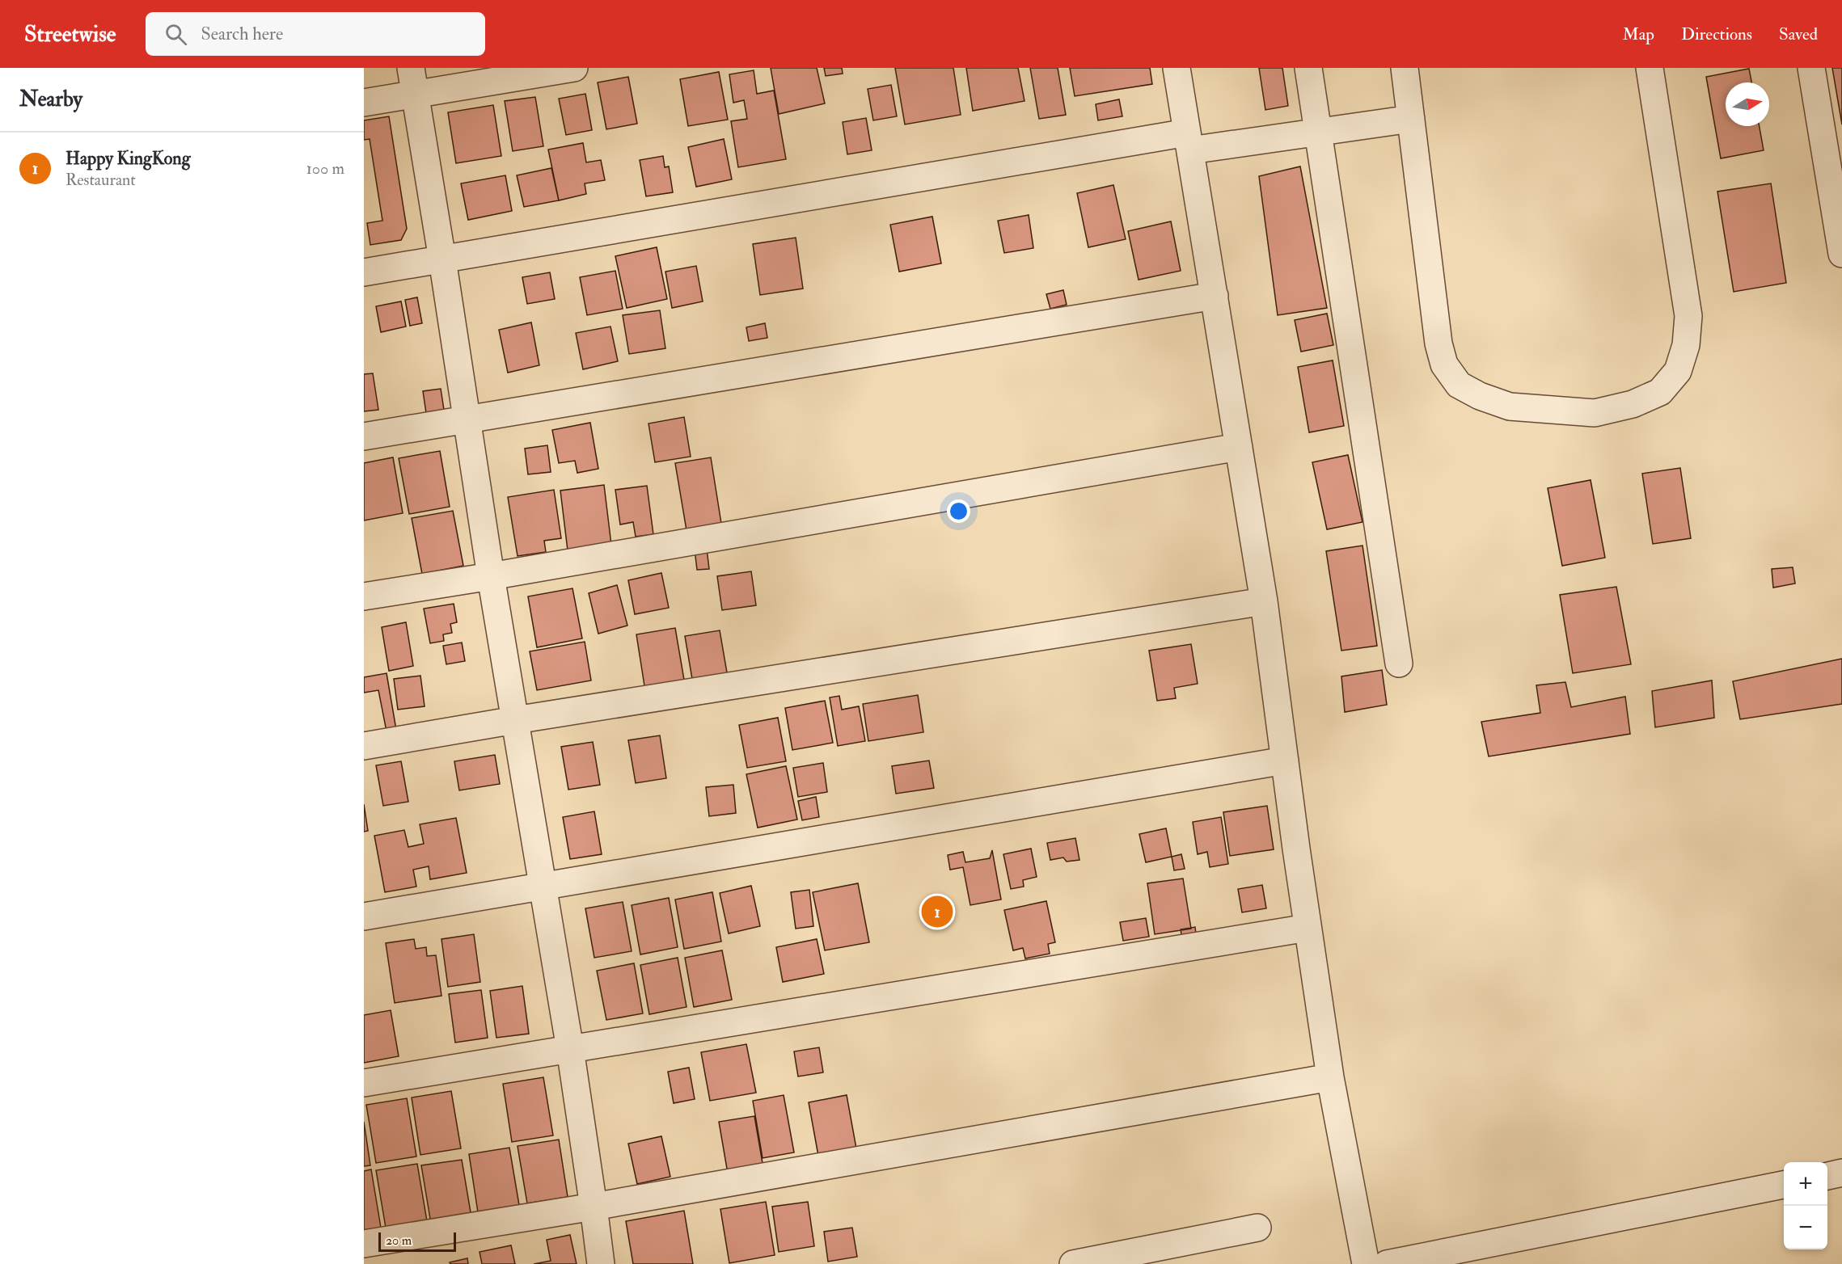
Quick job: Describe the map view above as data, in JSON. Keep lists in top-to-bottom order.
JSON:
{
  "scale_bar": "20 m",
  "north": "right",
  "page": {
    "header": "Streetwise",
    "search": "Search here",
    "nav": ["Map", "Directions", "Saved"],
    "heading": "Nearby",
    "list": [
      {
        "mark": "1",
        "name": "Happy KingKong",
        "note": "Restaurant",
        "value": "100 m"
      }
    ],
    "pins": "1",
    "map_buttons": ["+", "−"],
    "scale": "20 m"
  }
}
